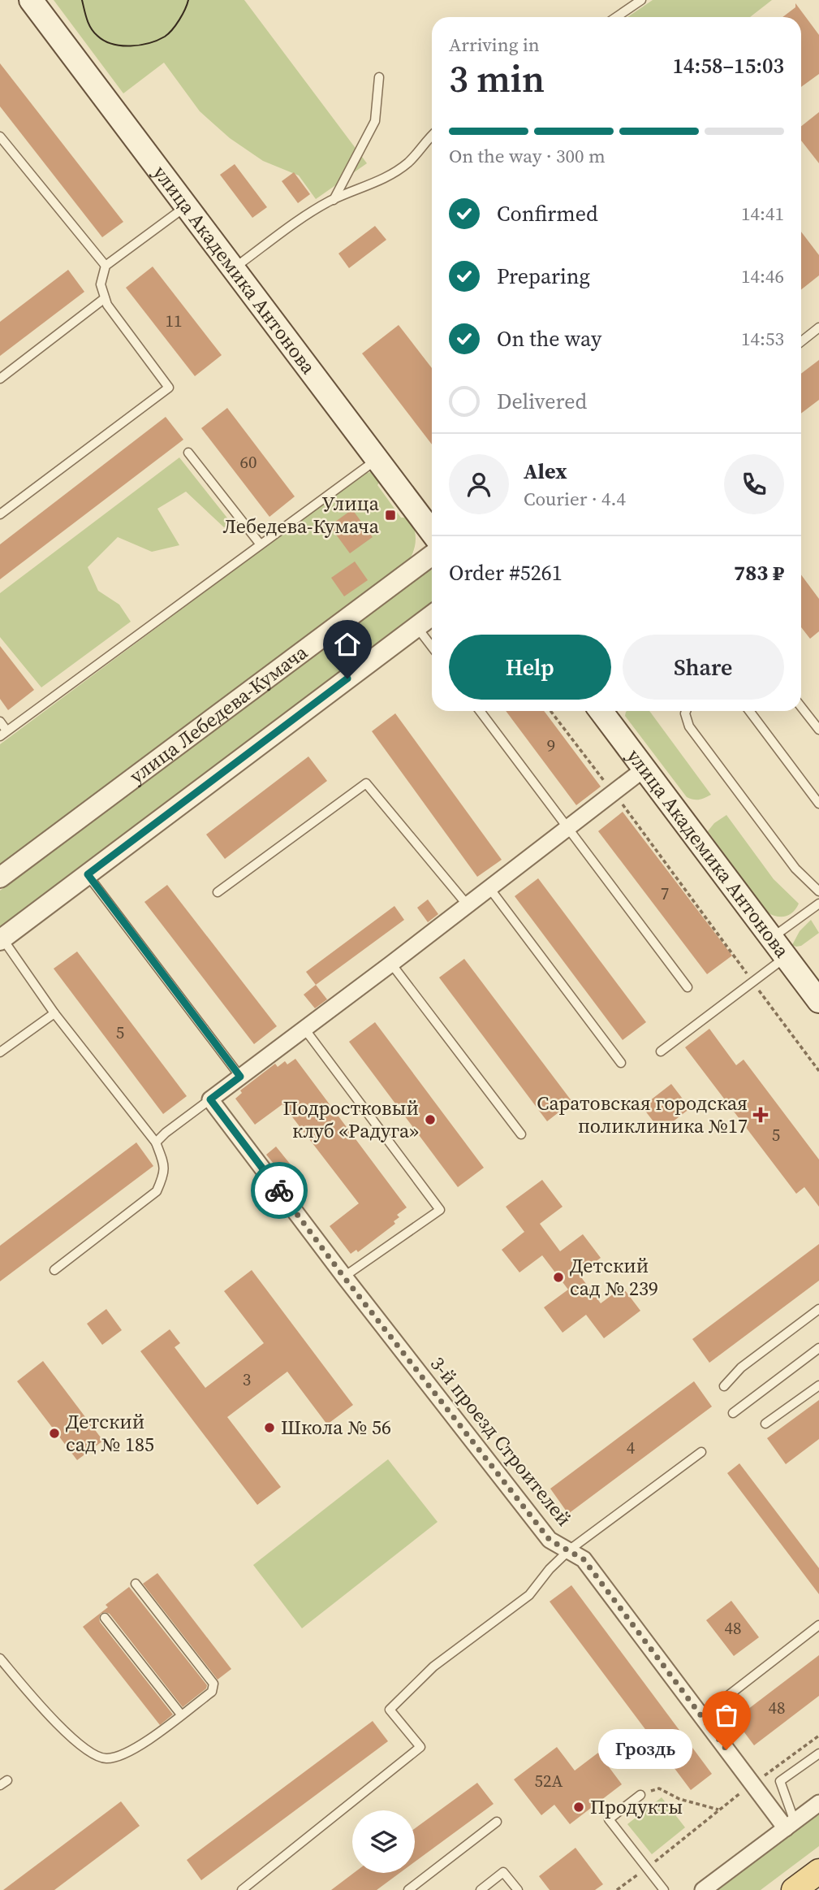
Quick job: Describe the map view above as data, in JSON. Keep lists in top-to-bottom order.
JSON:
{
  "streets": {
    "main road": ["улица Академика Антонова"],
    "street": ["улица Лебедева-Кумача", "3-й проезд Строителей"]
  },
  "places": {
    "transit": ["Улица Лебедева-Кумача"],
    "health": ["Саратовская городская поликлиника №17"],
    "other": [
      "Подростковый клуб «Радуга»",
      "Детский сад № 239",
      "Школа № 56",
      "Детский сад № 185",
      "Гроздь",
      "Продукты"
    ]
  },
  "house_numbers": [
    "11",
    "60",
    "9",
    "7",
    "5",
    "5",
    "3",
    "4",
    "48",
    "48",
    "52А"
  ],
  "page": {
    "heading": ["3 min", "Arriving in", "14:58–15:03"],
    "panel": [
      "Alex",
      "Courier · 4.4",
      "Order #5261",
      "783 ₽"
    ],
    "bar": "On the way · 300 m",
    "list": [
      ["Confirmed", "14:41"],
      ["Preparing", "14:46"],
      ["On the way", "14:53"],
      "Delivered"
    ],
    "buttons": ["Help", "Share"],
    "bubble": "Гроздь"
  }
}
